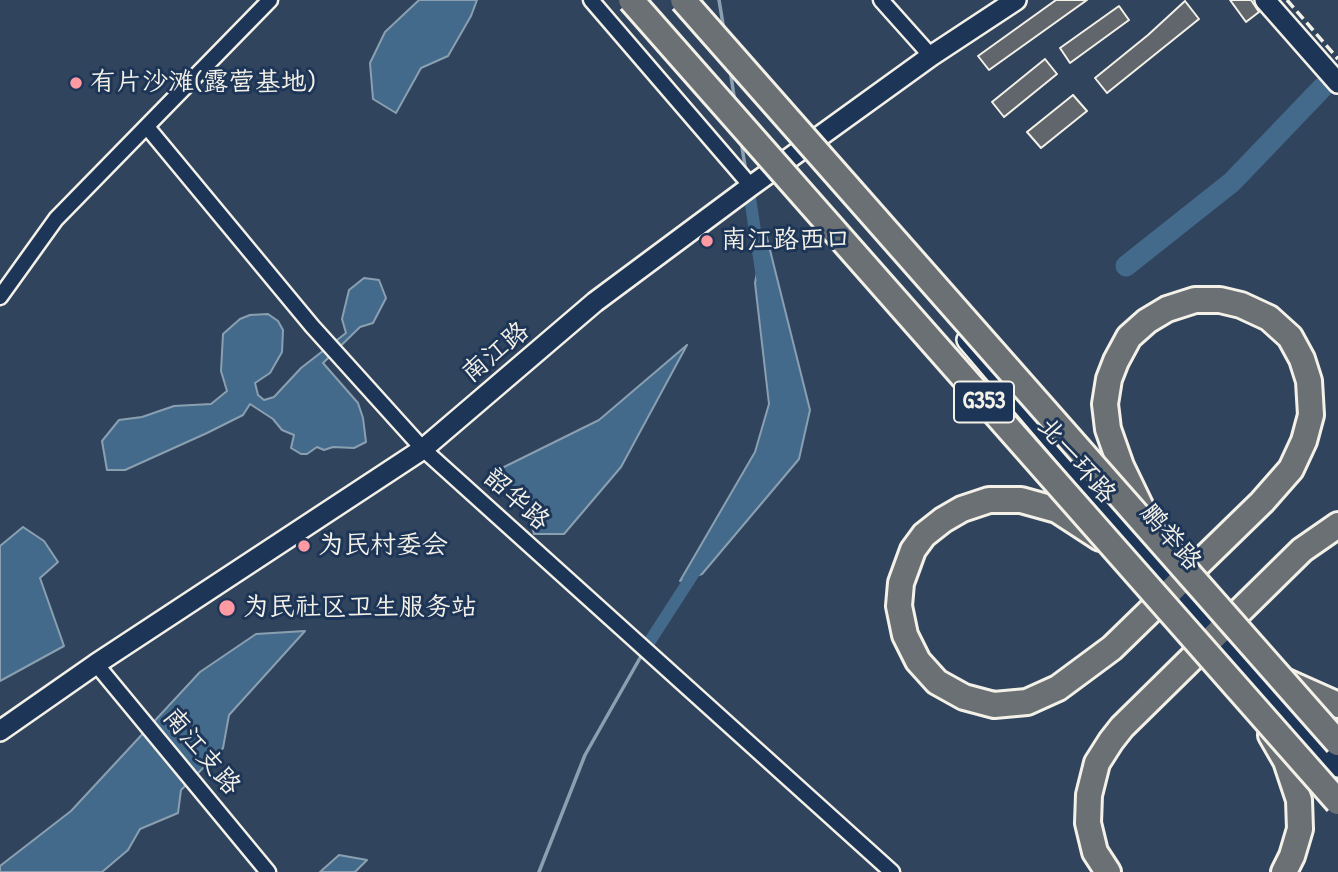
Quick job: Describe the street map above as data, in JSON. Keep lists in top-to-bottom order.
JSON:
{
  "streets": {
    "highway": ["G353", "北一环路"],
    "main road": ["南江路", "鹏举路"],
    "street": ["韶华路", "南江支路"]
  },
  "crossings": [
    ["南江路", "韶华路"],
    ["南江路", "鹏举路"],
    ["南江路", "南江支路"]
  ],
  "places": [
    "有片沙滩(露营基地)",
    "南江路西口",
    "为民村委会",
    "为民社区卫生服务站"
  ]
}
